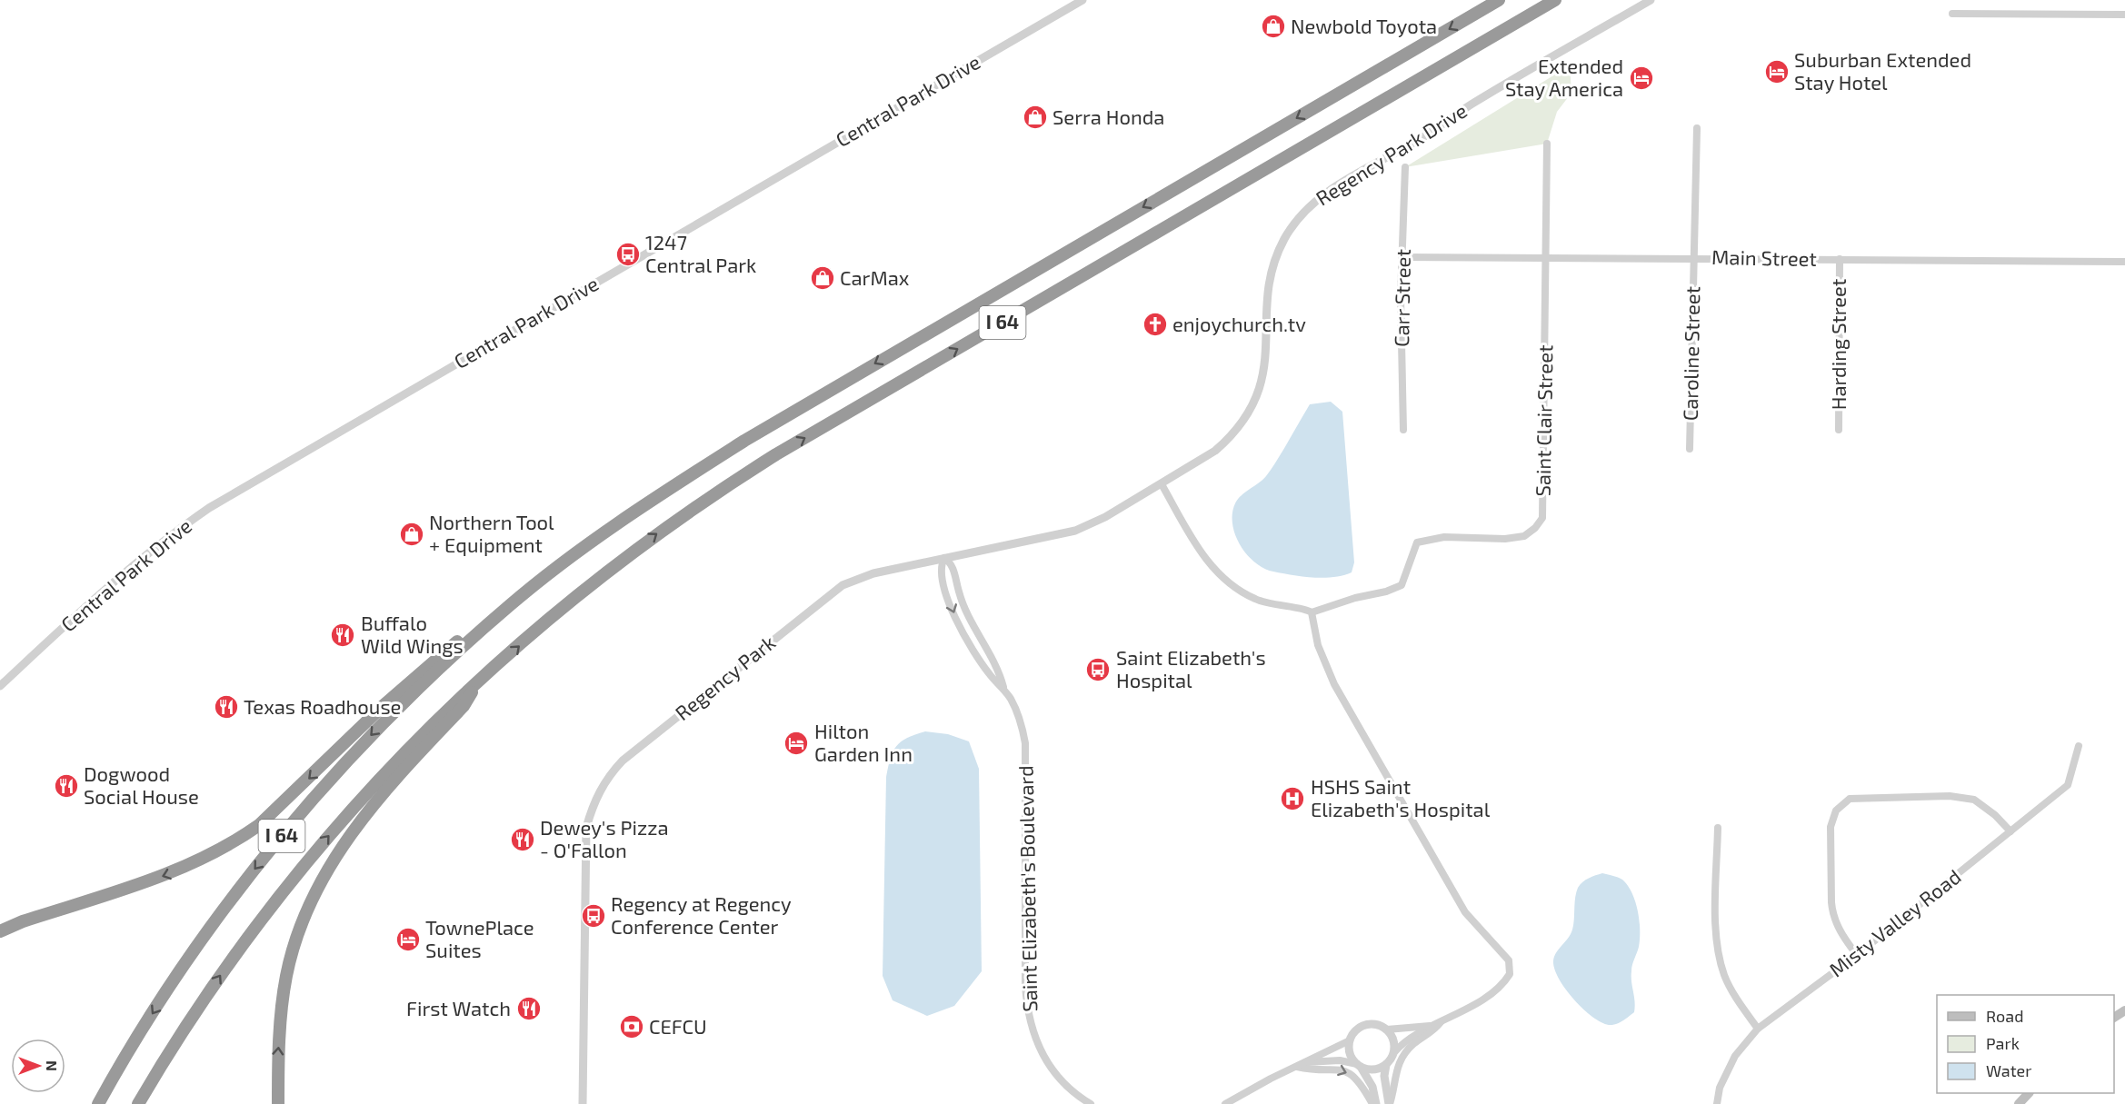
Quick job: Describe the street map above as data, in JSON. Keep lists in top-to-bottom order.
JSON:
{
  "streets": {
    "highway": ["I 64"],
    "street": [
      "Central Park Drive",
      "Regency Park Drive",
      "Main Street",
      "Carr Street",
      "Harding Street",
      "Caroline Street",
      "Saint Clair Street",
      "Regency Park",
      "Saint Elizabeth's Boulevard",
      "Misty Valley Road"
    ]
  },
  "crossings": [
    ["Regency Park Drive", "Regency Park"],
    ["Main Street", "Carr Street"],
    ["Main Street", "Harding Street"],
    ["Main Street", "Caroline Street"],
    ["Main Street", "Saint Clair Street"],
    ["Regency Park", "Saint Elizabeth's Boulevard"]
  ],
  "places": {
    "shop": [
      "Newbold Toyota",
      "Serra Honda",
      "CarMax",
      "Northern Tool + Equipment"
    ],
    "hotel": [
      "Suburban Extended Stay Hotel",
      "Extended Stay America",
      "Hilton Garden Inn",
      "TownePlace Suites"
    ],
    "bus stop": ["1247 Central Park", "Saint Elizabeth's Hospital", "Regency at Regency Conference Center"],
    "church": ["enjoychurch.tv"],
    "restaurant": [
      "Buffalo Wild Wings",
      "Texas Roadhouse",
      "Dogwood Social House",
      "Dewey's Pizza - O'Fallon",
      "First Watch"
    ],
    "hospital": ["HSHS Saint Elizabeth's Hospital"],
    "bank": ["CEFCU"]
  },
  "legend": ["Road", "Park", "Water"],
  "north": "right"
}
